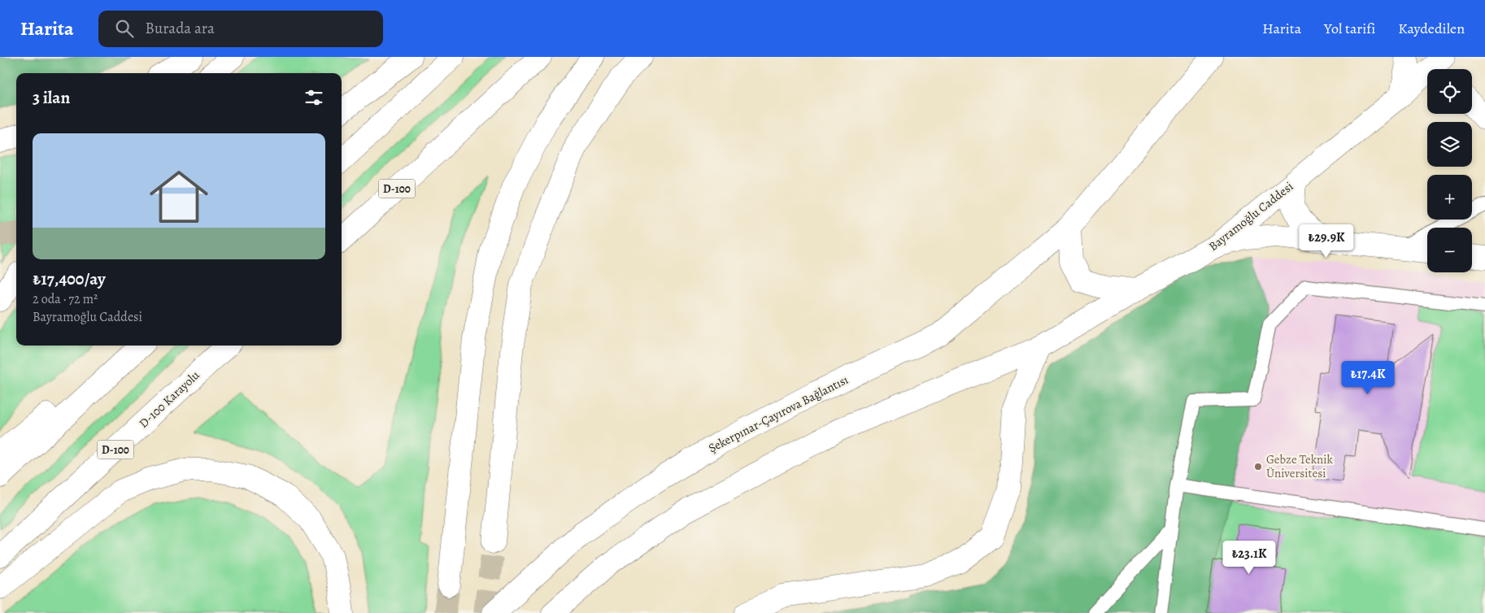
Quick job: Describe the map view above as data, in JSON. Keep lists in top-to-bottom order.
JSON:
{
  "streets": {
    "main road": [
      "D-100",
      "Bayramoğlu Caddesi",
      "D-100 Karayolu",
      "Şekerpınar-Çayırova Bağlantısı"
    ]
  },
  "places": ["Gebze Teknik Üniversitesi"],
  "page": {
    "header": "Harita",
    "search": "Burada ara",
    "nav": ["Harita", "Yol tarifi", "Kaydedilen"],
    "map_buttons": ["+", "−"],
    "heading": "3 ilan",
    "list": [
      {
        "name": "₺17,400/ay",
        "note": "2 oda · 72 m² · Bayramoğlu Caddesi"
      }
    ],
    "price": ["₺29.9K", "₺17.4K", "₺23.1K"]
  }
}
